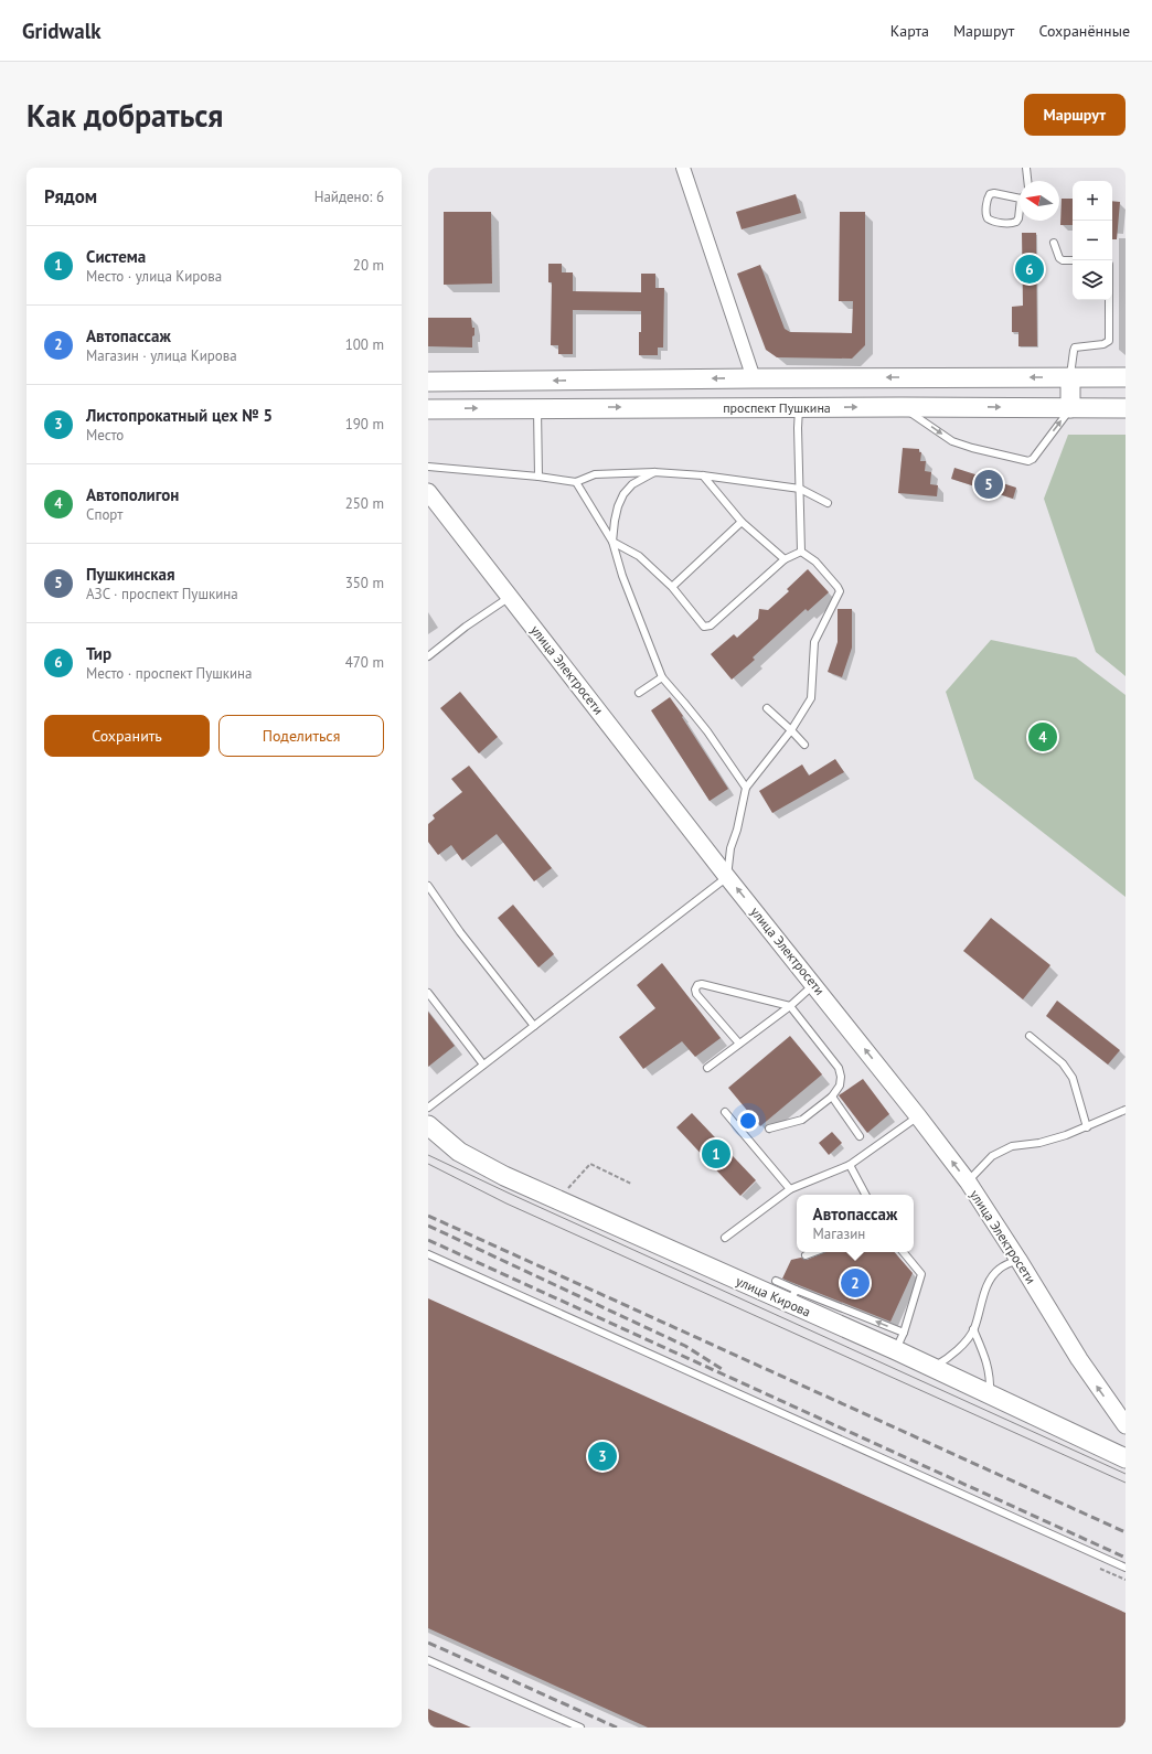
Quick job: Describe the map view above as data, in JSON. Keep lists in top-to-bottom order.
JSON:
{
  "streets": {
    "main road": ["проспект Пушкина", "улица Кирова"],
    "street": ["улица Электросети"]
  },
  "one_way": ["улица Электросети"],
  "north": "left",
  "page": {
    "header": "Gridwalk",
    "nav": ["Карта", "Маршрут", "Сохранённые"],
    "buttons": [
      "Маршрут",
      ["Сохранить", "Поделиться"]
    ],
    "title": "Как добраться",
    "heading": ["Рядом", "Найдено: 6"],
    "map_buttons": ["+", "−"],
    "list": [
      {
        "mark": "1",
        "name": "Система",
        "note": "Место · улица Кирова",
        "value": "20 m"
      },
      {
        "mark": "2",
        "name": "Автопассаж",
        "note": "Магазин · улица Кирова",
        "value": "100 m"
      },
      {
        "mark": "3",
        "name": "Листопрокатный цех № 5",
        "note": "Место",
        "value": "190 m"
      },
      {
        "mark": "4",
        "name": "Автополигон",
        "note": "Спорт",
        "value": "250 m"
      },
      {
        "mark": "5",
        "name": "Пушкинская",
        "note": "АЗС · проспект Пушкина",
        "value": "350 m"
      },
      {
        "mark": "6",
        "name": "Тир",
        "note": "Место · проспект Пушкина",
        "value": "470 m"
      }
    ],
    "pins": [
      "6",
      "5",
      "4",
      "1",
      "2",
      "3"
    ],
    "popup": ["Автопассаж", "Магазин"]
  }
}
